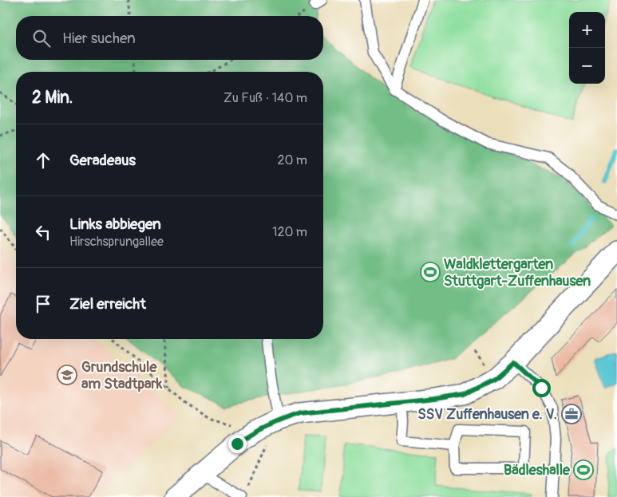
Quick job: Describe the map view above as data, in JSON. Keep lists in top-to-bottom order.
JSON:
{
  "places": {
    "sports": ["Waldklettergarten Stuttgart-Zuffenhausen", "Bädleshalle"],
    "school or university": ["Grundschule am Stadtpark"],
    "office": ["SSV Zuffenhausen e. V."]
  },
  "page": {
    "map_buttons": ["+", "−"],
    "search": "Hier suchen",
    "heading": ["2 Min.", "Zu Fuß · 140 m"],
    "list": [
      ["Geradeaus", "20 m"],
      ["Links abbiegen", "Hirschsprungallee", "120 m"],
      "Ziel erreicht"
    ]
  }
}
